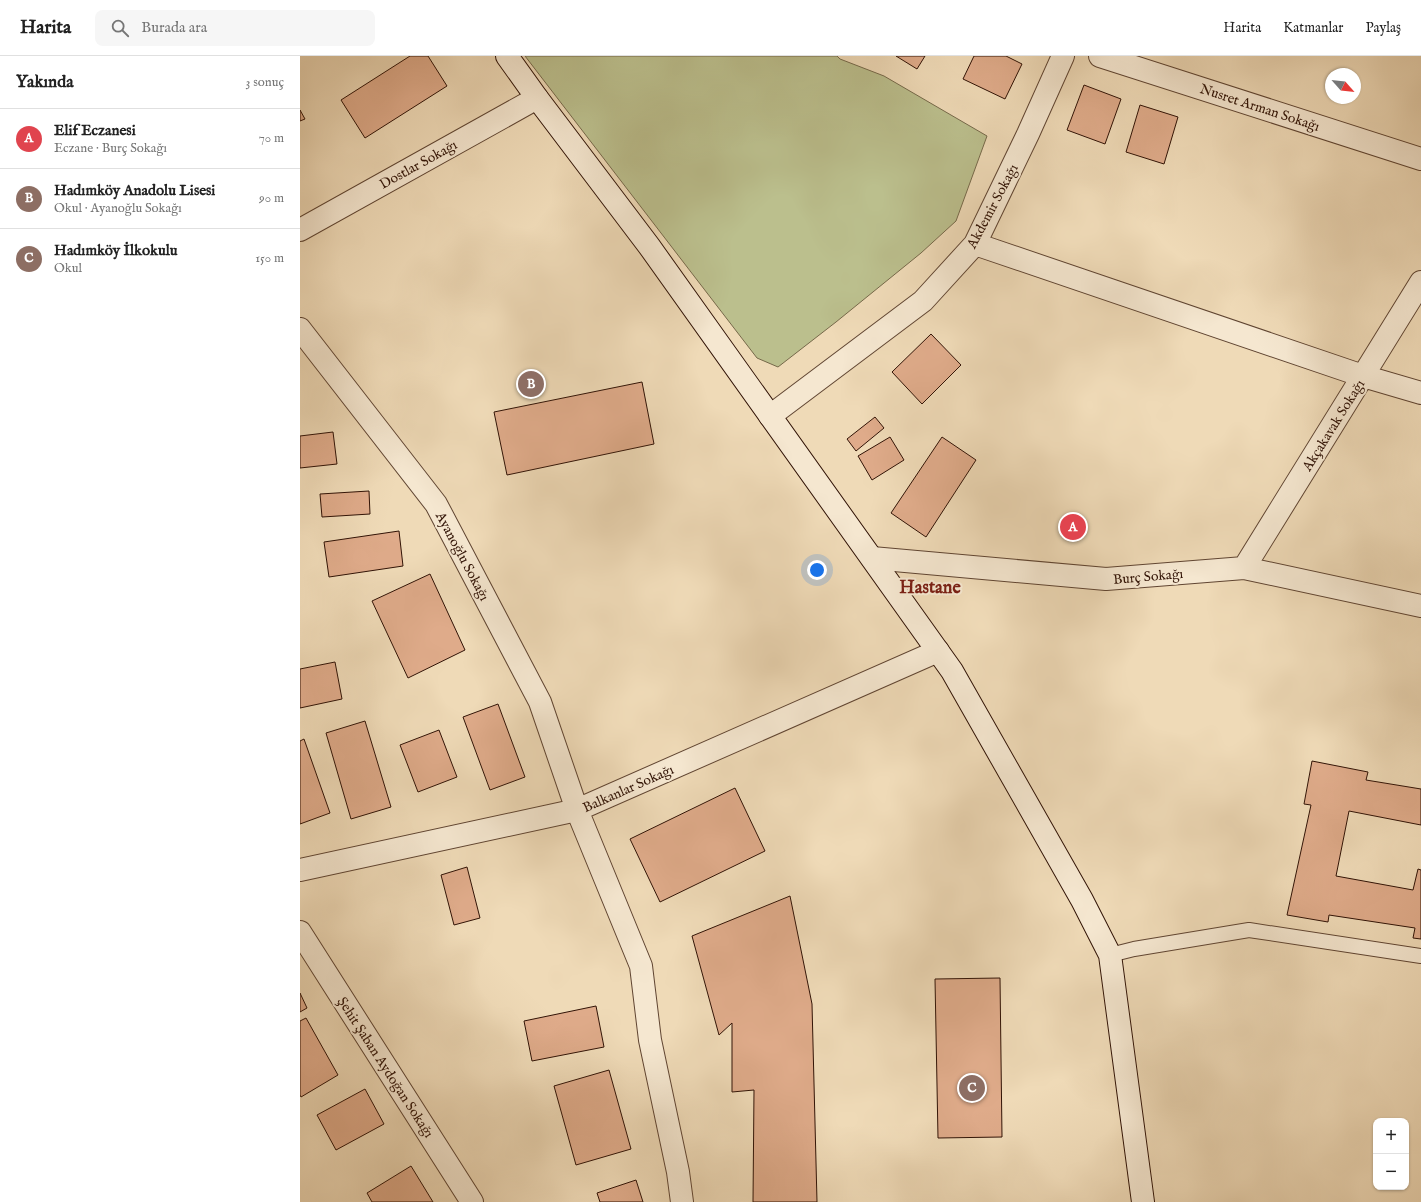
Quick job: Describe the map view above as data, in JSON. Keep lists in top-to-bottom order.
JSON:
{
  "streets": {
    "street": [
      "Nusret Arman Sokağı",
      "Dostlar Sokağı",
      "Akdemir Sokağı",
      "Akçakavak Sokağı",
      "Ayanoğlu Sokağı",
      "Burç Sokağı",
      "Balkanlar Sokağı",
      "Şehit Şaban Aydoğan Sokağı"
    ]
  },
  "crossings": [
    ["Akçakavak Sokağı", "Burç Sokağı"],
    ["Ayanoğlu Sokağı", "Balkanlar Sokağı"]
  ],
  "districts": ["Hastane"],
  "north": "bottom right",
  "page": {
    "header": "Harita",
    "search": "Burada ara",
    "nav": ["Harita", "Katmanlar", "Paylaş"],
    "heading": ["Yakında", "3 sonuç"],
    "list": [
      {
        "mark": "A",
        "name": "Elif Eczanesi",
        "note": "Eczane · Burç Sokağı",
        "value": "70 m"
      },
      {
        "mark": "B",
        "name": "Hadımköy Anadolu Lisesi",
        "note": "Okul · Ayanoğlu Sokağı",
        "value": "90 m"
      },
      {
        "mark": "C",
        "name": "Hadımköy İlkokulu",
        "note": "Okul",
        "value": "150 m"
      }
    ],
    "pins": ["B", "A", "C"],
    "map_buttons": ["+", "−"]
  }
}
